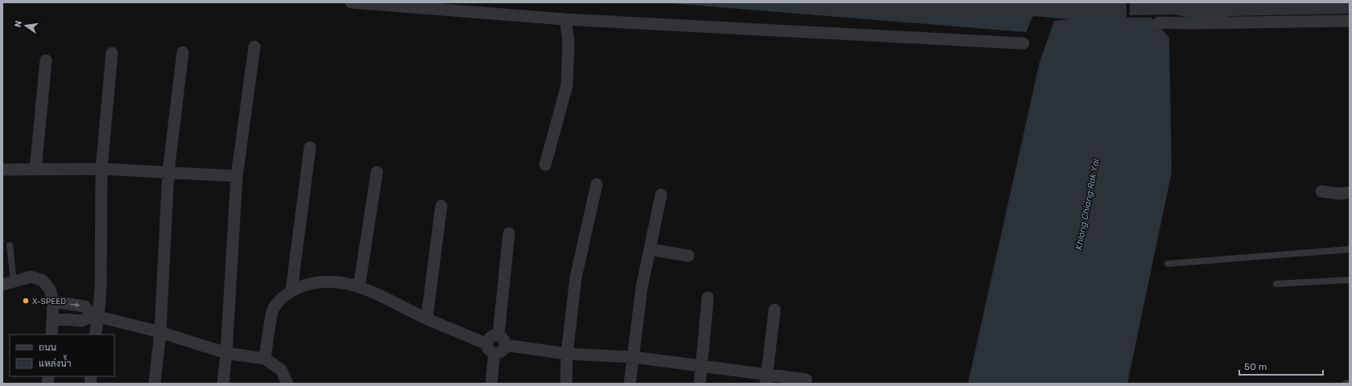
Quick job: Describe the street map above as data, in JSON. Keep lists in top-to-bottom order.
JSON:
{
  "water": ["Khlong Chiang Rak Yai"],
  "places": ["X-SPEED"],
  "legend": ["ถนน", "แหล่งน้ำ"],
  "scale_bar": "50 m",
  "north": "left"
}
